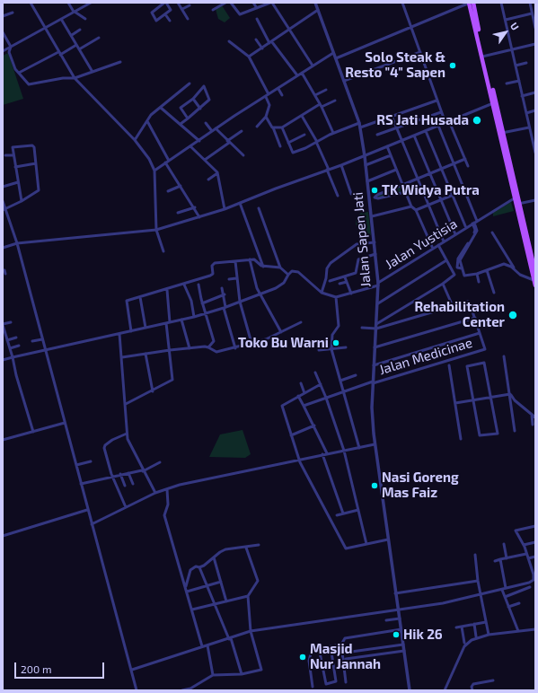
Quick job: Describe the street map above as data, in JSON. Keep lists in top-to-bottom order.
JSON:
{
  "streets": {
    "street": ["Jalan Sapen Jati", "Jalan Yustisia", "Jalan Medicinae"]
  },
  "crossings": [
    ["Jalan Sapen Jati", "Jalan Yustisia"],
    ["Jalan Sapen Jati", "Jalan Medicinae"]
  ],
  "places": [
    "Solo Steak & Resto \"4\" Sapen",
    "RS Jati Husada",
    "TK Widya Putra",
    "Rehabilitation Center",
    "Toko Bu Warni",
    "Nasi Goreng Mas Faiz",
    "Hik 26",
    "Masjid Nur Jannah"
  ],
  "scale_bar": "200 m",
  "north": "top right"
}
